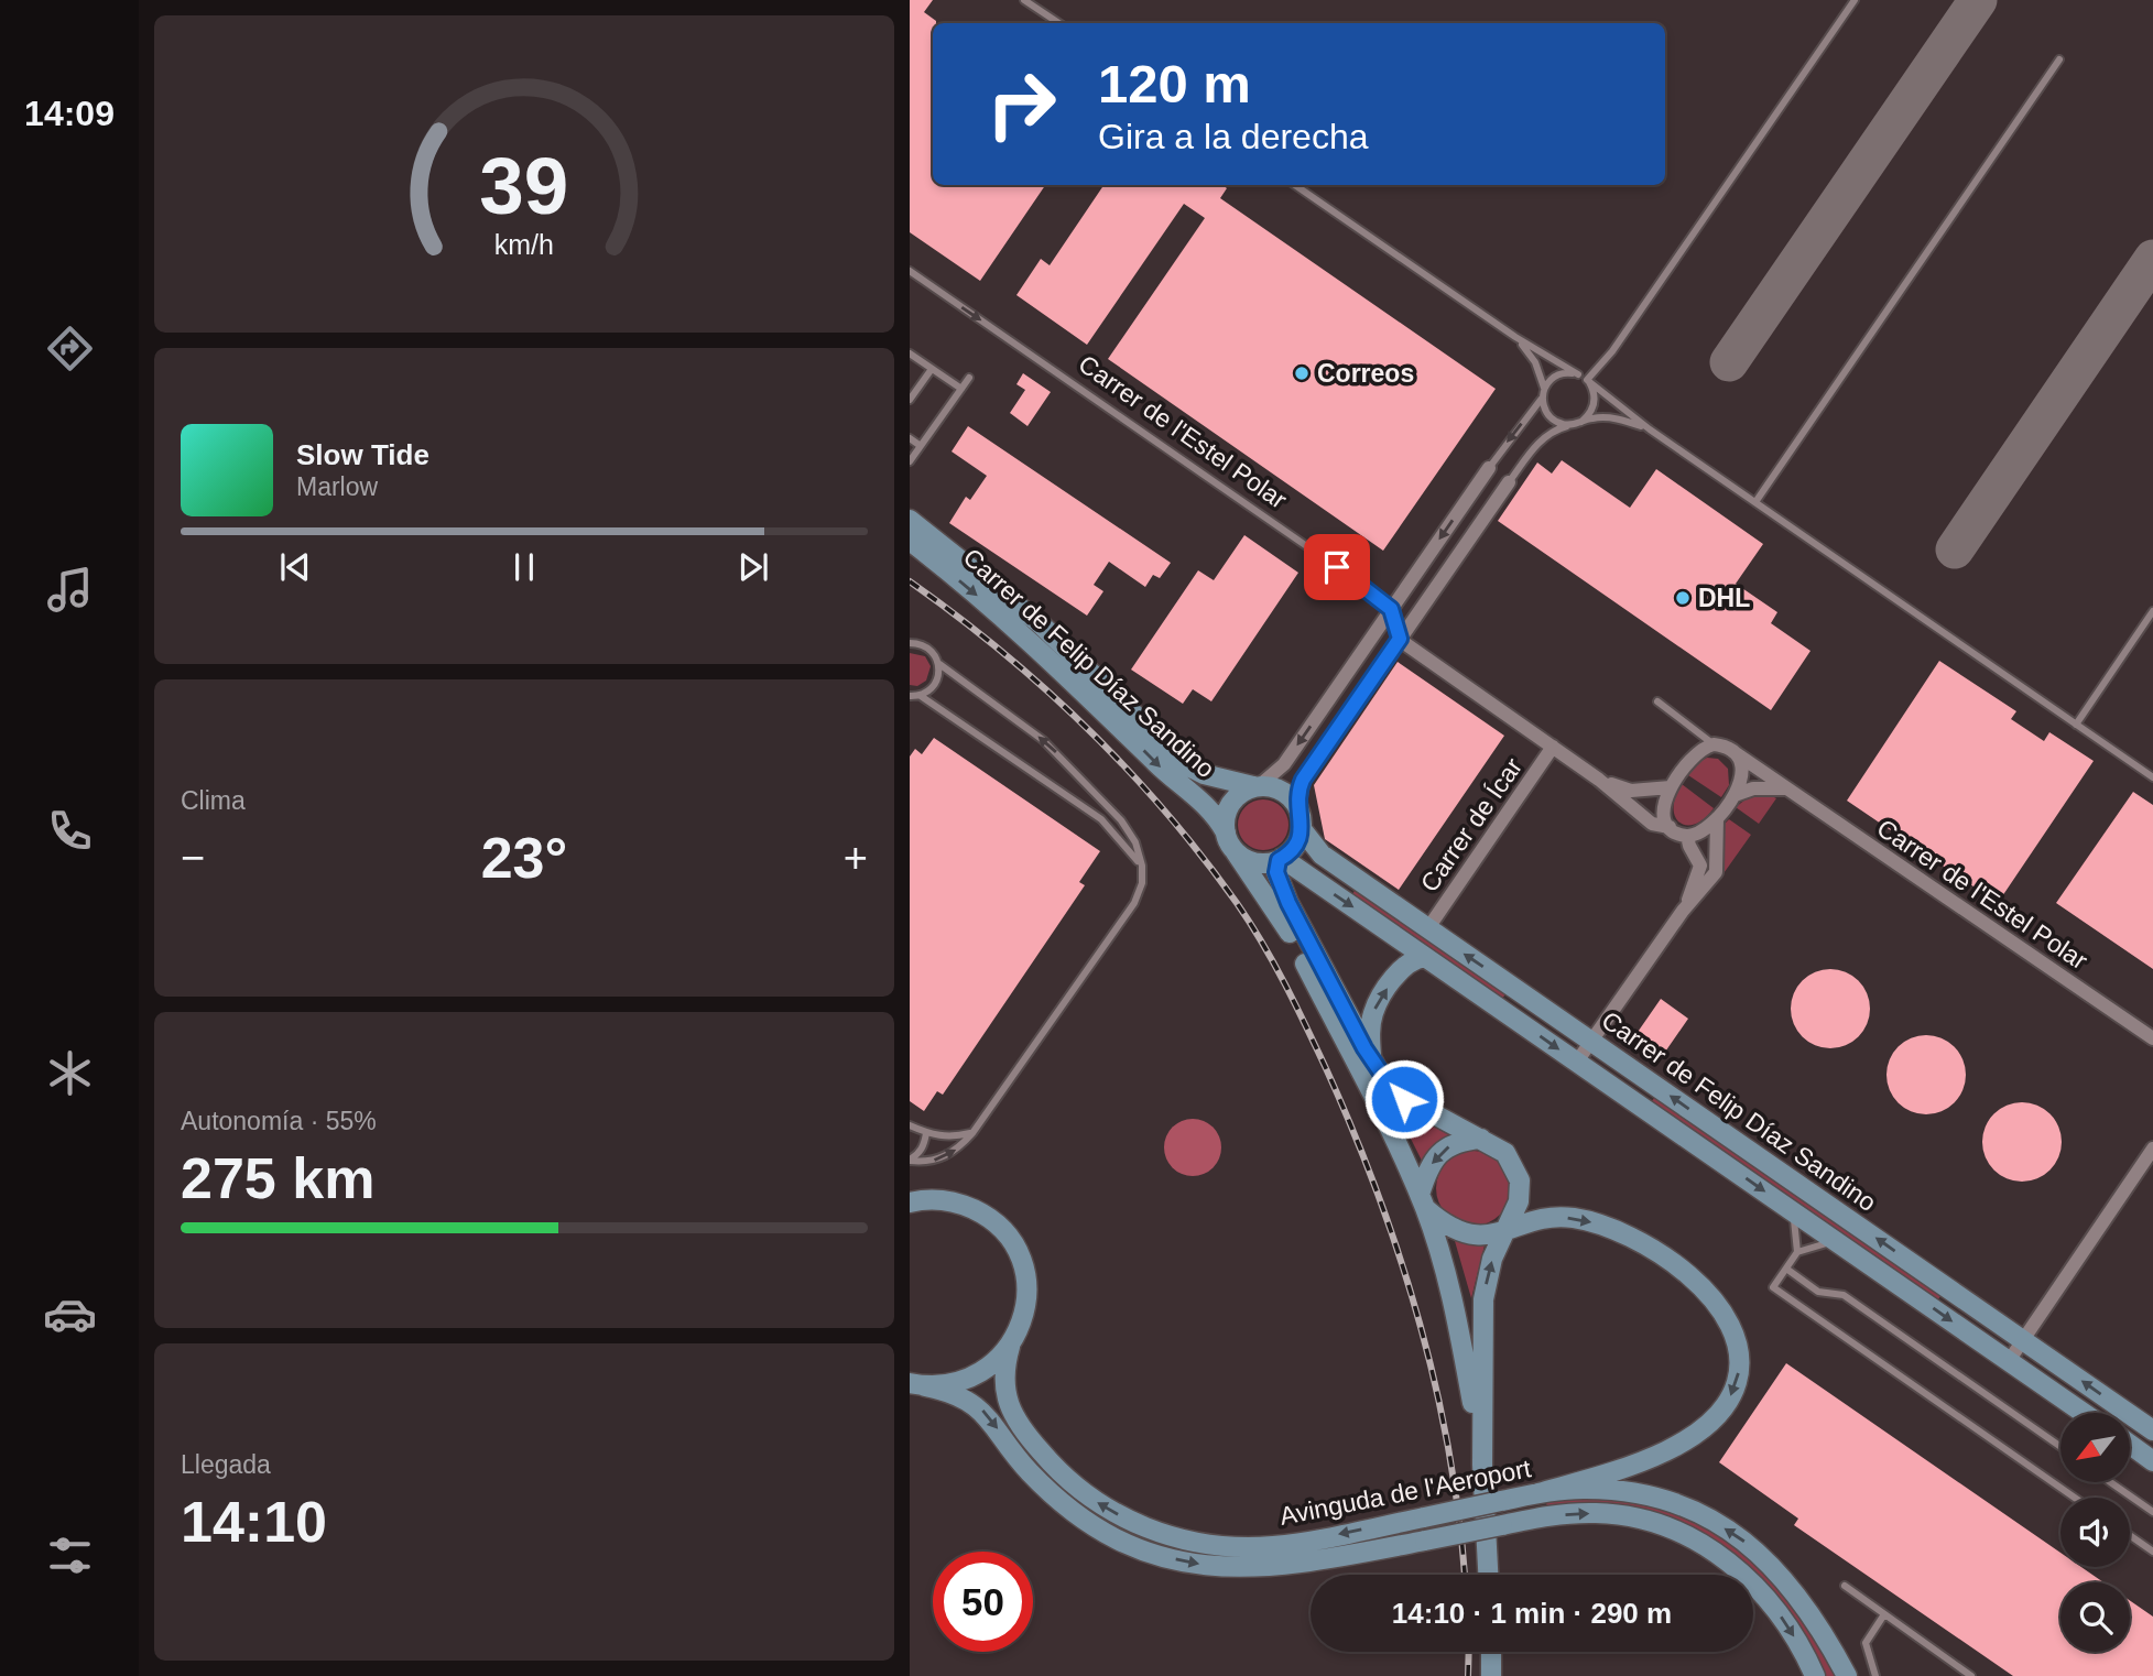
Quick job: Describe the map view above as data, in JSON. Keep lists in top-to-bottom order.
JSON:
{
  "streets": {
    "street": [
      "Carrer de l'Estel Polar",
      "Carrer de Felip Díaz Sandino",
      "Carrer de Ícar",
      "Avinguda de l'Aeroport"
    ]
  },
  "crossings": [
    ["Carrer de Felip Díaz Sandino", "Carrer de Ícar"]
  ],
  "one_way": ["Carrer de l'Estel Polar"],
  "places": ["Correos", "DHL"],
  "north": "bottom left",
  "page": {
    "tabs": "14:09",
    "turn": ["120 m", "Gira a la derecha"],
    "song": ["Slow Tide", "Marlow"],
    "tile": [
      "Clima",
      ["Autonomía · 55%", "275 km"],
      ["Llegada", "14:10"]
    ],
    "heat": ["−", "23°", "+"],
    "limit": "50",
    "trip": "14:10 · 1 min · 290 m",
    "gauge": ["39", "km/h"]
  }
}
